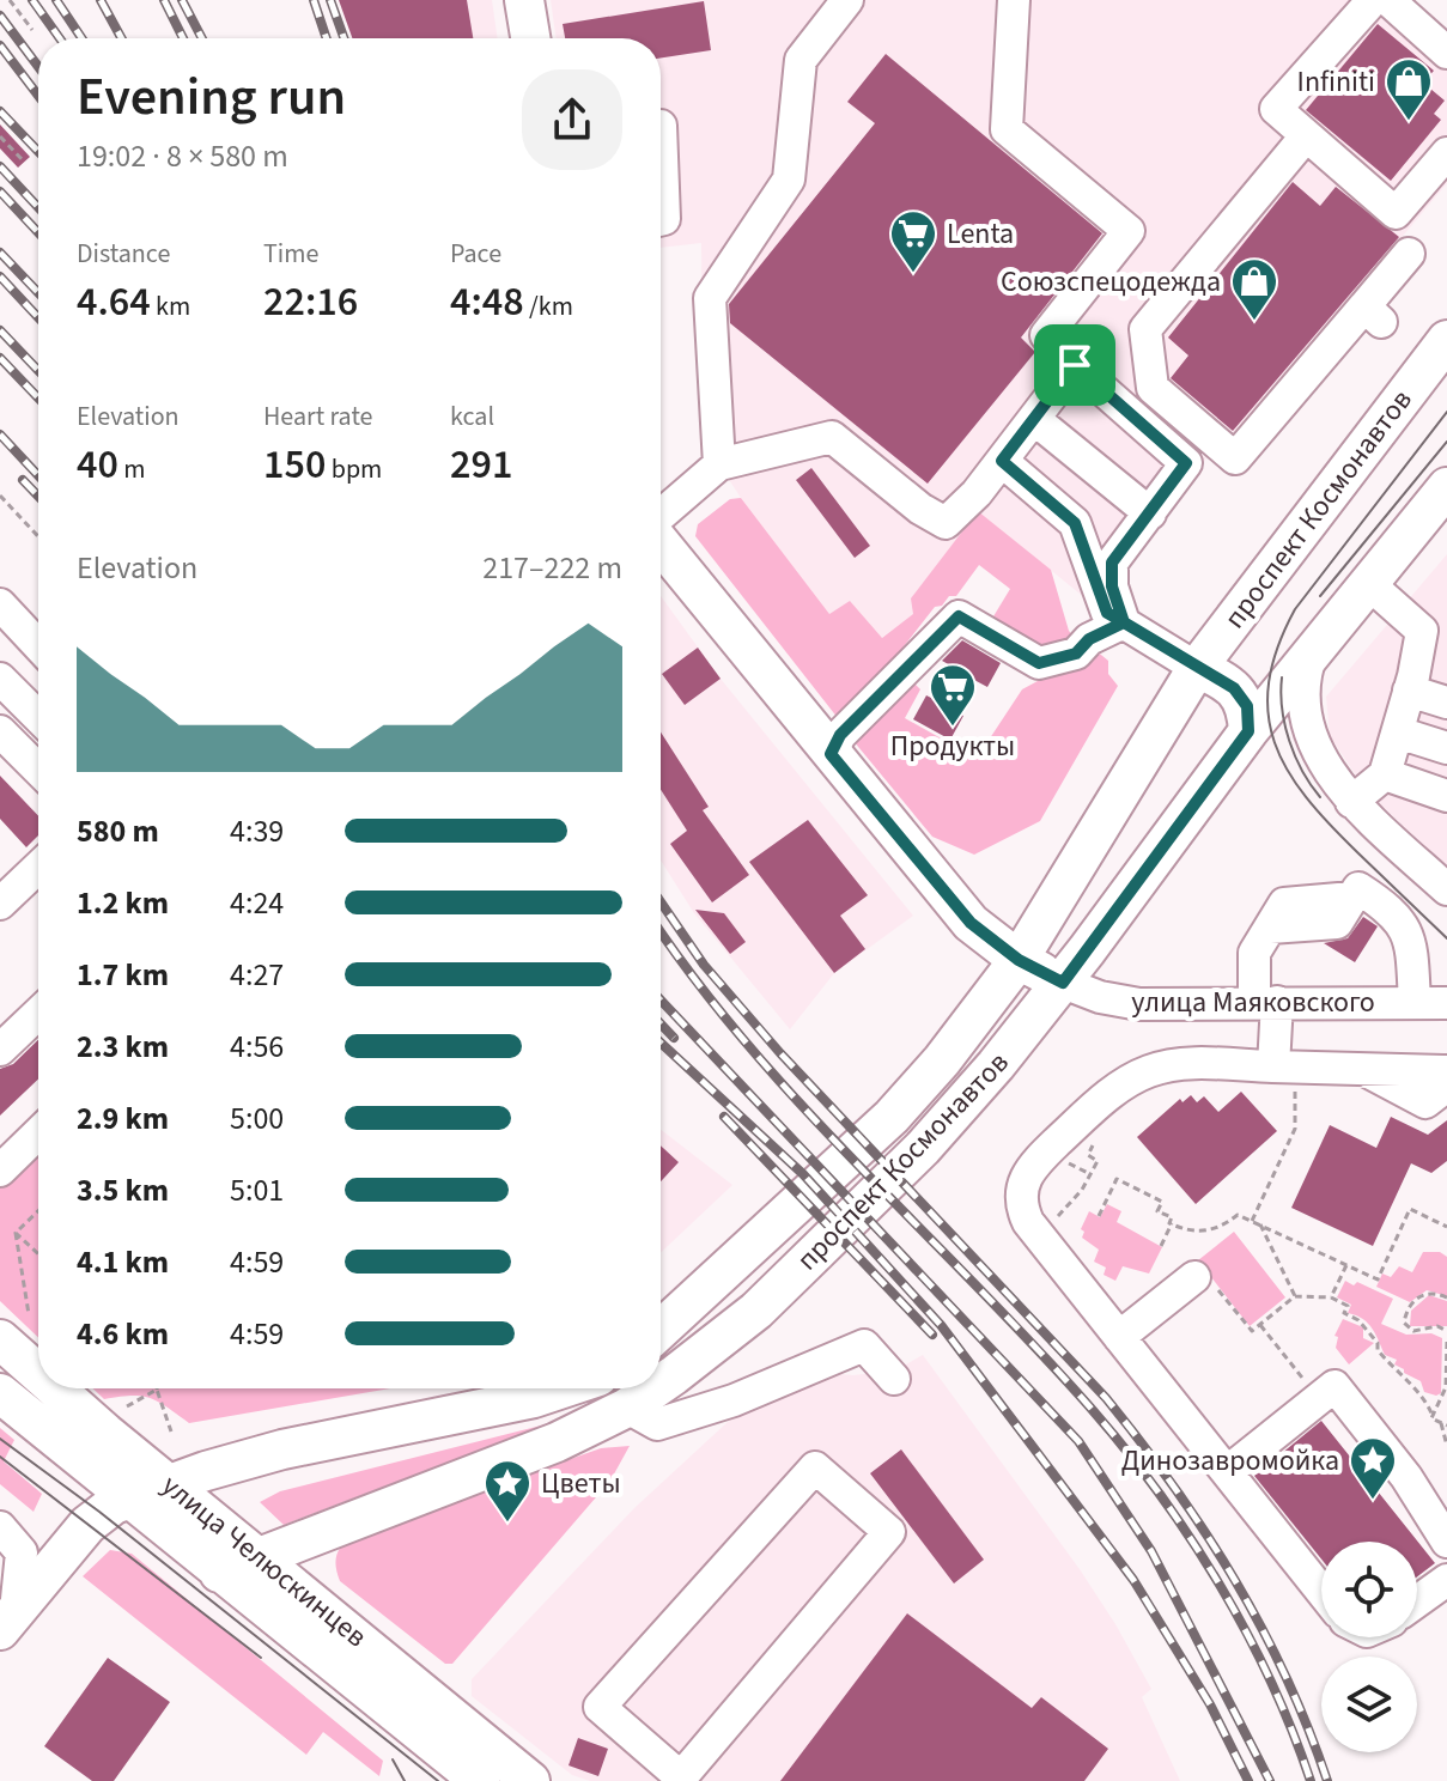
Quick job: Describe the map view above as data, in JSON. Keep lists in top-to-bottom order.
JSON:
{
  "streets": {
    "main road": ["проспект Космонавтов", "улица Челюскинцев"],
    "street": ["улица Маяковского"]
  },
  "crossings": [
    ["проспект Космонавтов", "улица Маяковского"],
    ["проспект Космонавтов", "улица Челюскинцев"]
  ],
  "places": {
    "shop": ["Infiniti", "Союзспецодежда"],
    "supermarket": ["Lenta", "Продукты"],
    "place": ["Динозавромойка", "Цветы"]
  },
  "page": {
    "heading": ["Evening run", "19:02 · 8 × 580 m"],
    "stats": [
      ["Distance", "4.64 km"],
      ["Time", "22:16"],
      ["Pace", "4:48 /km"],
      ["Elevation", "40 m"],
      ["Heart rate", "150 bpm"],
      ["kcal", "291"]
    ],
    "chart": ["Elevation", "217–222 m"],
    "list": [
      {
        "name": "580 m",
        "note": "4:39"
      },
      {
        "name": "1.2 km",
        "note": "4:24"
      },
      {
        "name": "1.7 km",
        "note": "4:27"
      },
      {
        "name": "2.3 km",
        "note": "4:56"
      },
      {
        "name": "2.9 km",
        "note": "5:00"
      },
      {
        "name": "3.5 km",
        "note": "5:01"
      },
      {
        "name": "4.1 km",
        "note": "4:59"
      },
      {
        "name": "4.6 km",
        "note": "4:59"
      }
    ]
  }
}
